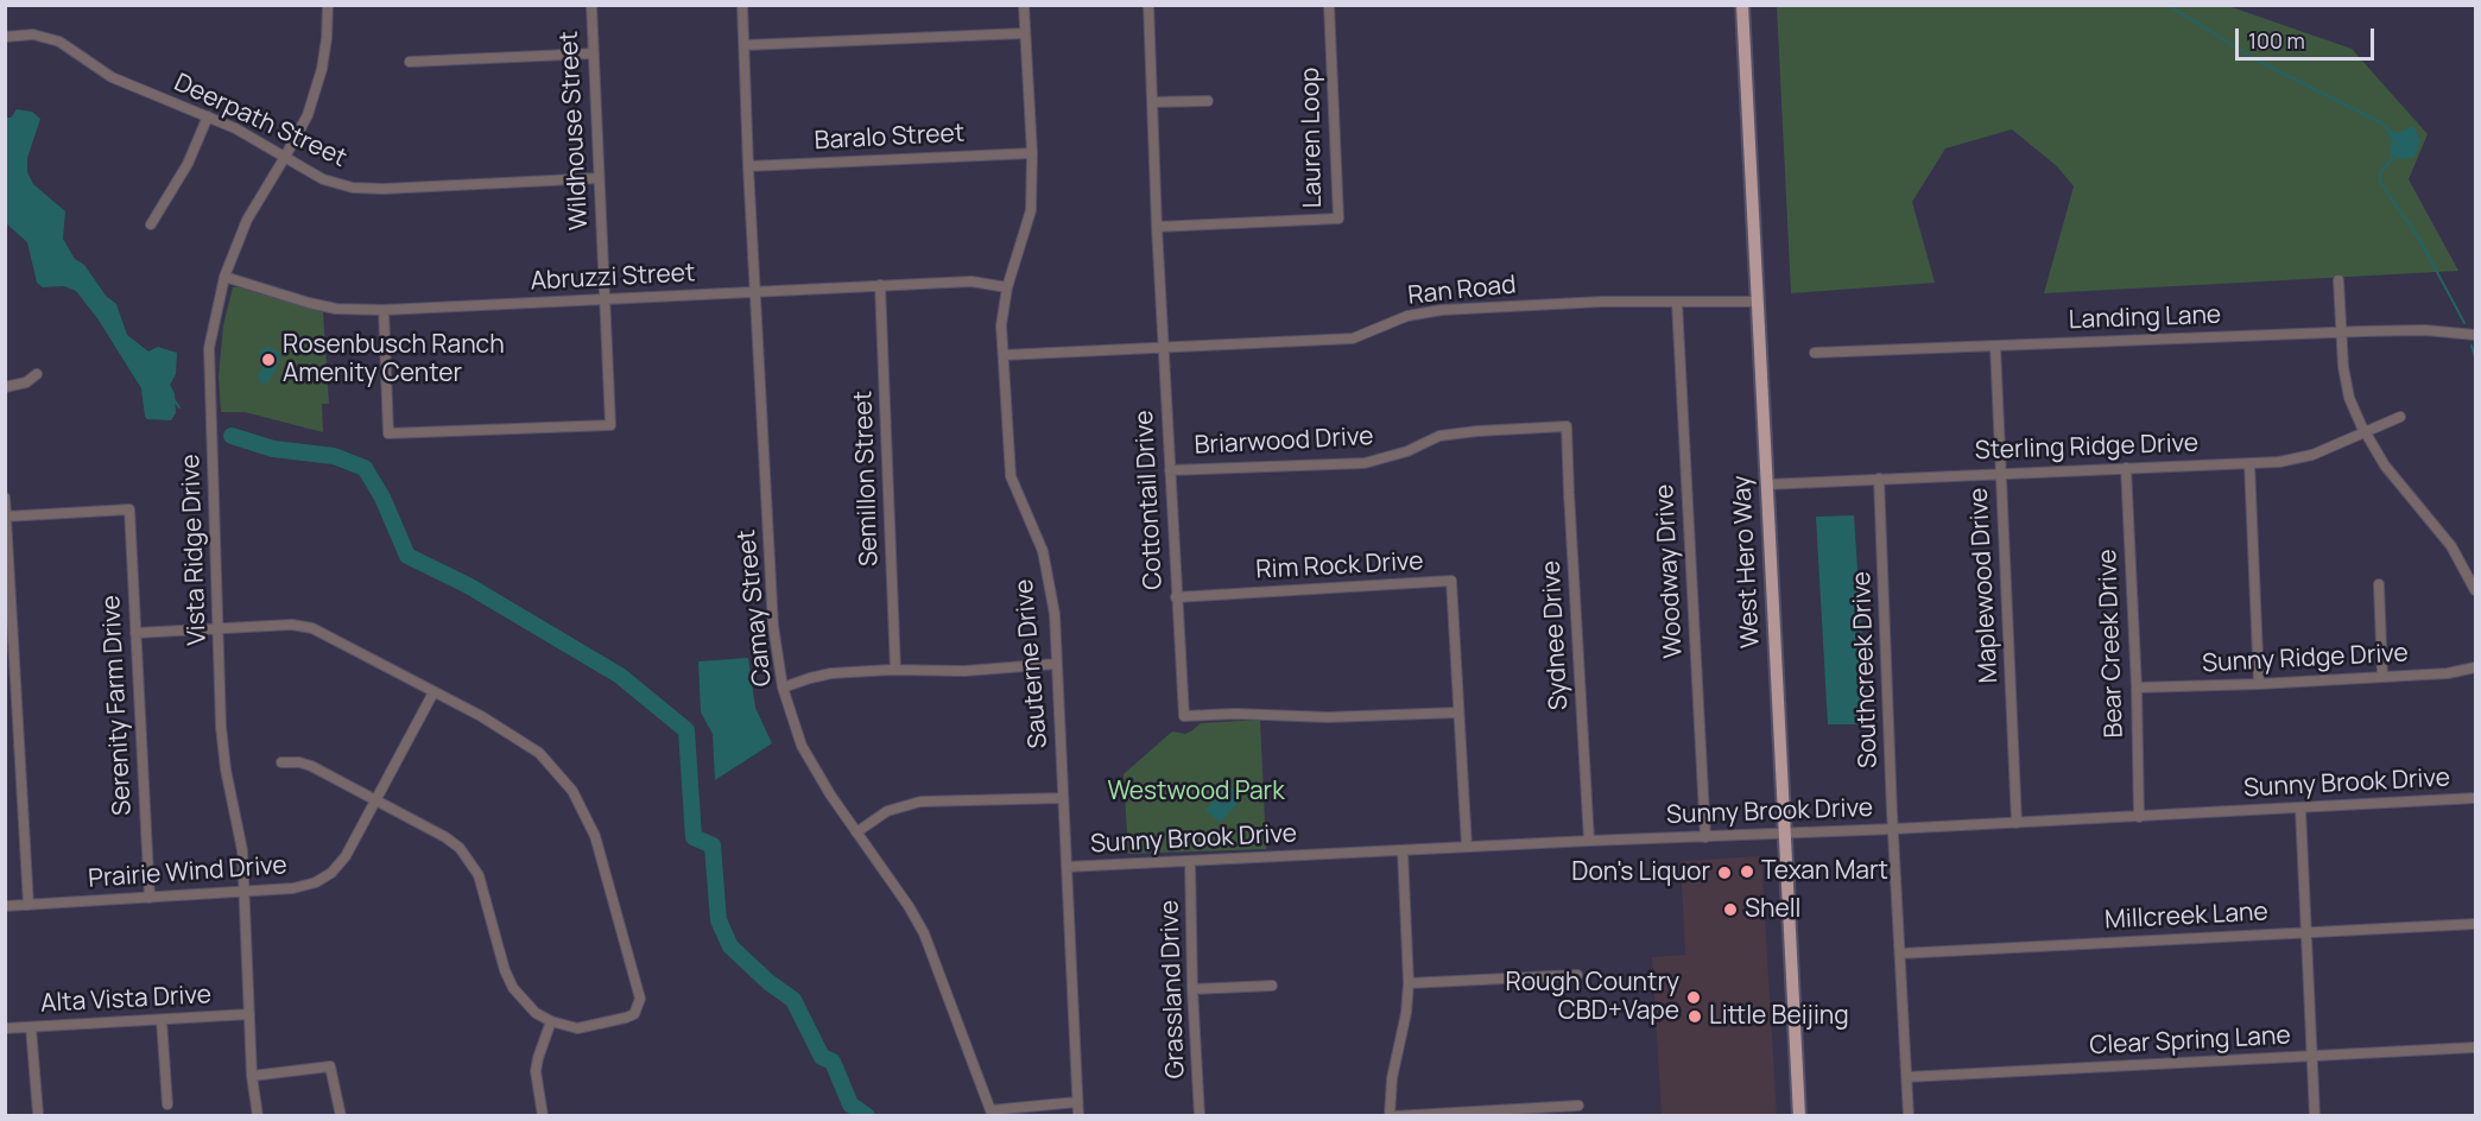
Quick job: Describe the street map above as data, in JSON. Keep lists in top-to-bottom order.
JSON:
{
  "streets": {
    "main road": ["West Hero Way"],
    "street": [
      "Deerpath Street",
      "Wildhouse Street",
      "Baralo Street",
      "Lauren Loop",
      "Abruzzi Street",
      "Ran Road",
      "Landing Lane",
      "Briarwood Drive",
      "Sterling Ridge Drive",
      "Semillon Street",
      "Cottontail Drive",
      "Vista Ridge Drive",
      "Rim Rock Drive",
      "Woodway Drive",
      "Maplewood Drive",
      "Camay Street",
      "Sydnee Drive",
      "Bear Creek Drive",
      "Sunny Ridge Drive",
      "Sauterne Drive",
      "Southcreek Drive",
      "Serenity Farm Drive",
      "Sunny Brook Drive",
      "Prairie Wind Drive",
      "Millcreek Lane",
      "Grassland Drive",
      "Alta Vista Drive",
      "Clear Spring Lane"
    ]
  },
  "crossings": [
    ["Deerpath Street", "Wildhouse Street"],
    ["Deerpath Street", "Vista Ridge Drive"],
    ["Wildhouse Street", "Abruzzi Street"],
    ["Baralo Street", "Camay Street"],
    ["Baralo Street", "Sauterne Drive"],
    ["Lauren Loop", "Cottontail Drive"],
    ["Abruzzi Street", "Semillon Street"],
    ["Abruzzi Street", "Vista Ridge Drive"],
    ["Abruzzi Street", "Camay Street"],
    ["Abruzzi Street", "Sauterne Drive"],
    ["Ran Road", "Cottontail Drive"],
    ["Ran Road", "West Hero Way"],
    ["Ran Road", "Woodway Drive"],
    ["Ran Road", "Sauterne Drive"],
    ["Landing Lane", "Maplewood Drive"],
    ["Briarwood Drive", "Cottontail Drive"],
    ["Briarwood Drive", "Sydnee Drive"],
    ["Sterling Ridge Drive", "West Hero Way"],
    ["Sterling Ridge Drive", "Maplewood Drive"],
    ["Sterling Ridge Drive", "Bear Creek Drive"],
    ["Sterling Ridge Drive", "Southcreek Drive"],
    ["Cottontail Drive", "Rim Rock Drive"],
    ["Vista Ridge Drive", "Prairie Wind Drive"],
    ["Vista Ridge Drive", "Alta Vista Drive"],
    ["West Hero Way", "Sunny Brook Drive"],
    ["Rim Rock Drive", "Sunny Brook Drive"],
    ["Woodway Drive", "Sunny Brook Drive"],
    ["Maplewood Drive", "Sunny Brook Drive"],
    ["Camay Street", "Sauterne Drive"],
    ["Sydnee Drive", "Sunny Brook Drive"],
    ["Bear Creek Drive", "Sunny Ridge Drive"],
    ["Bear Creek Drive", "Sunny Brook Drive"],
    ["Sauterne Drive", "Sunny Brook Drive"],
    ["Southcreek Drive", "Sunny Brook Drive"],
    ["Southcreek Drive", "Millcreek Lane"],
    ["Southcreek Drive", "Clear Spring Lane"],
    ["Serenity Farm Drive", "Prairie Wind Drive"],
    ["Sunny Brook Drive", "Grassland Drive"]
  ],
  "parks": ["Westwood Park"],
  "places": [
    "Rosenbusch Ranch Amenity Center",
    "Texan Mart",
    "Don's Liquor",
    "Shell",
    "Rough Country CBD+Vape",
    "Little Beijing"
  ],
  "scale_bar": "100 m"
}
